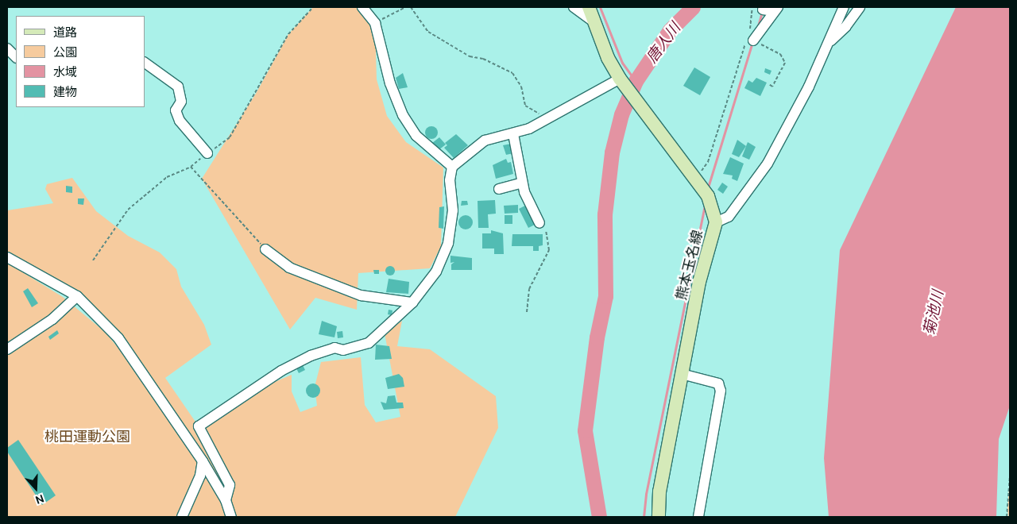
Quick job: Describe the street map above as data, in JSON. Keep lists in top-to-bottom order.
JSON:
{
  "streets": {
    "main road": ["熊本玉名線"]
  },
  "water": ["唐人川", "菊池川"],
  "parks": ["桃田運動公園"],
  "legend": [
    "道路",
    "公園",
    "水域",
    "建物"
  ],
  "north": "bottom"
}
